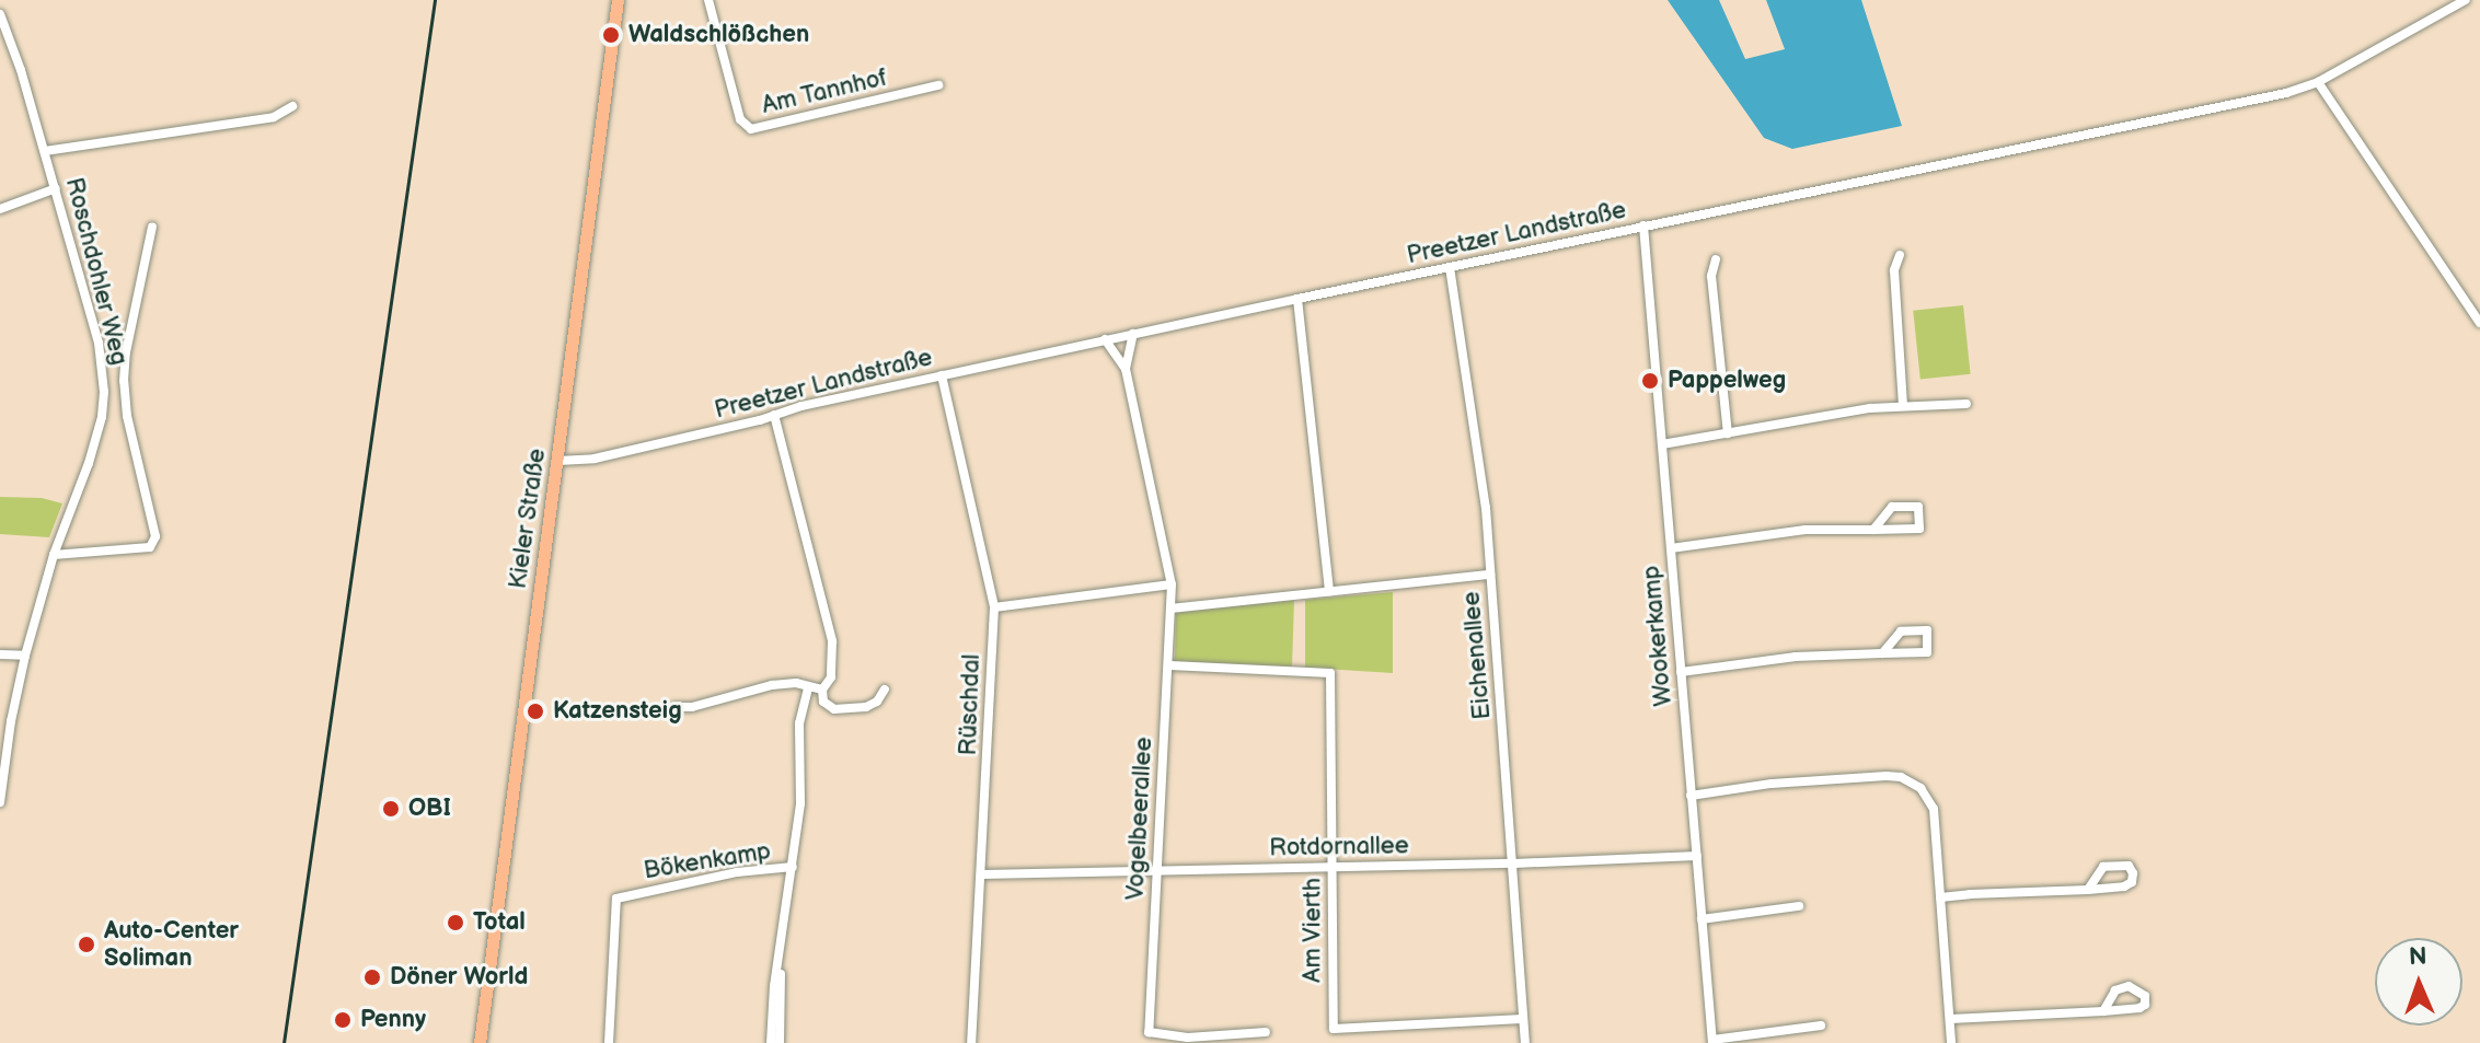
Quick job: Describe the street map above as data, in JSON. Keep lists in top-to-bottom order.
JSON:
{
  "streets": {
    "main road": ["Kieler Straße"],
    "street": [
      "Am Tannhof",
      "Preetzer Landstraße",
      "Roschdohler Weg",
      "Wookerkamp",
      "Eichenallee",
      "Rüschdal",
      "Vogelbeerallee",
      "Rotdornallee",
      "Bökenkamp",
      "Am Vierth"
    ]
  },
  "crossings": [
    ["Preetzer Landstraße", "Kieler Straße"],
    ["Preetzer Landstraße", "Wookerkamp"],
    ["Preetzer Landstraße", "Eichenallee"],
    ["Preetzer Landstraße", "Rüschdal"],
    ["Wookerkamp", "Rotdornallee"],
    ["Eichenallee", "Rotdornallee"],
    ["Eichenallee", "Am Vierth"],
    ["Rüschdal", "Rotdornallee"],
    ["Vogelbeerallee", "Rotdornallee"],
    ["Vogelbeerallee", "Am Vierth"],
    ["Rotdornallee", "Am Vierth"]
  ],
  "places": [
    "Waldschlößchen",
    "Pappelweg",
    "Katzensteig",
    "OBI",
    "Total",
    "Auto-Center Soliman",
    "Döner World",
    "Penny"
  ],
  "north": "top"
}
